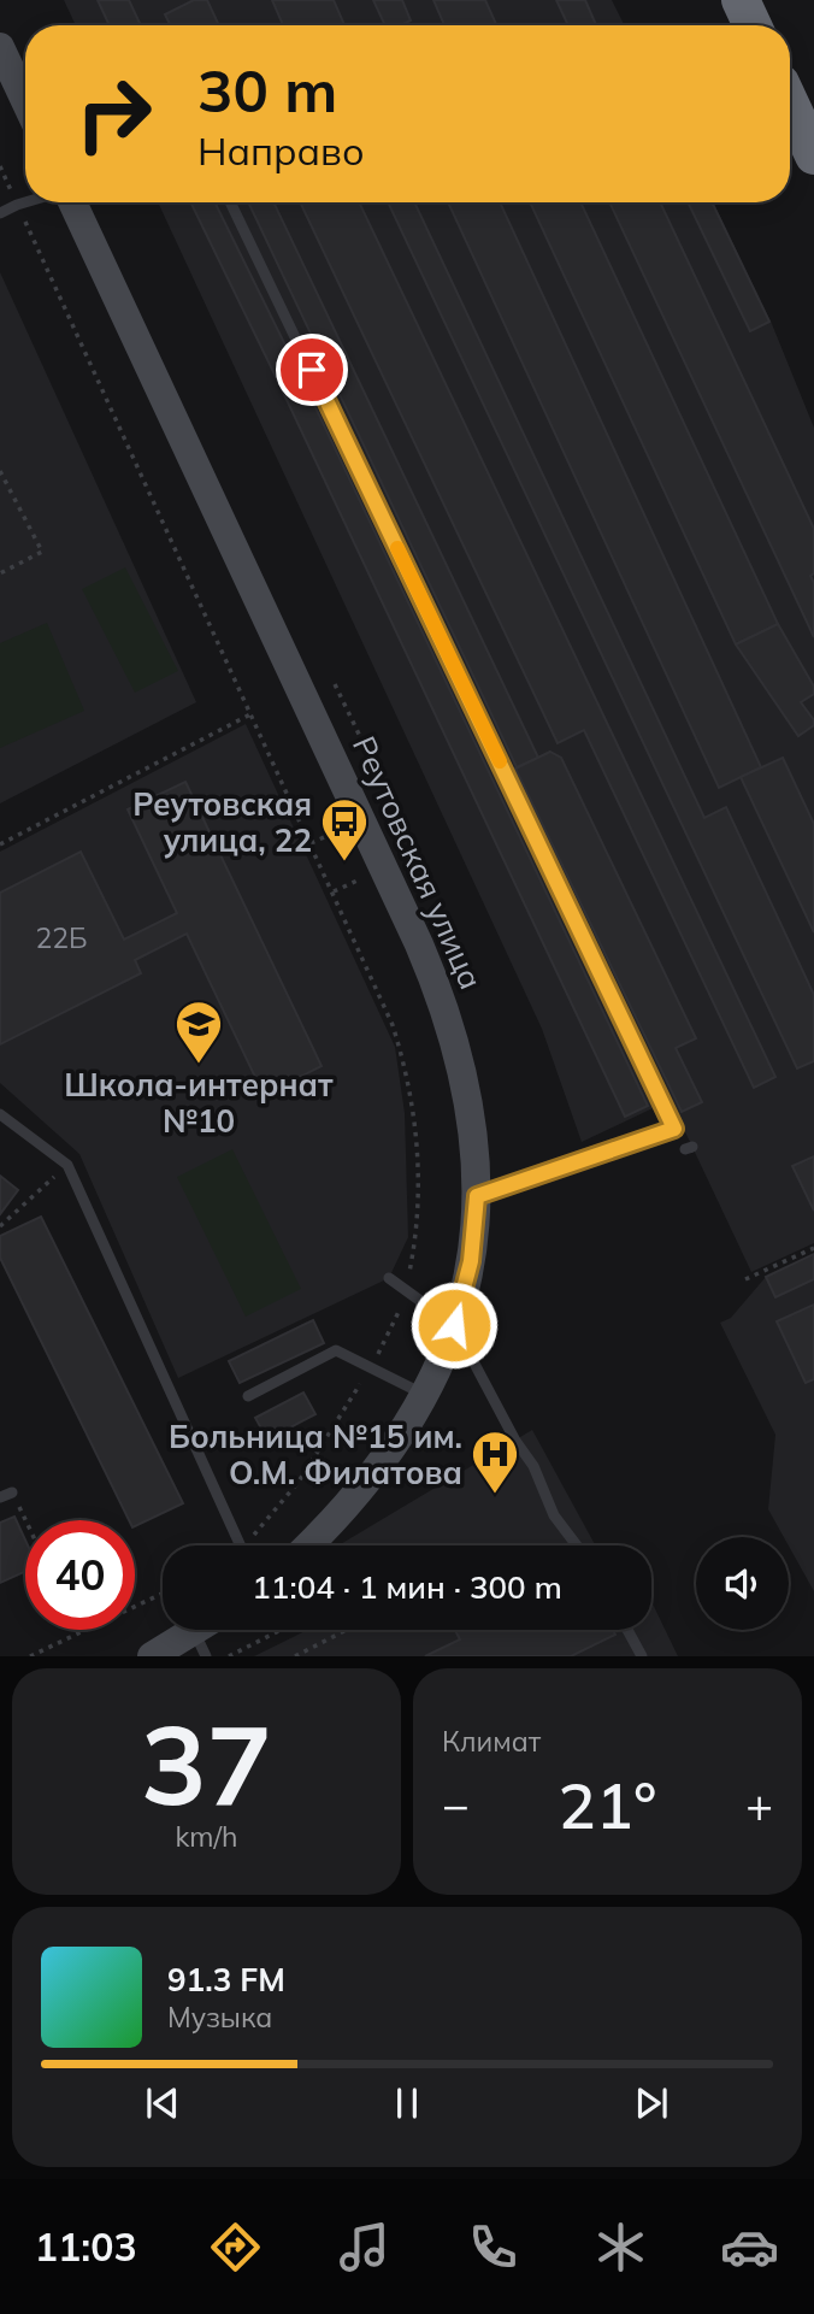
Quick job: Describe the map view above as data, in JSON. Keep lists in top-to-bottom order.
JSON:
{
  "streets": {
    "street": ["Реутовская улица"]
  },
  "places": {
    "bus stop": ["Реутовская улица, 22"],
    "school or university": ["Школа-интернат №10"],
    "hospital": ["Больница №15 им. О.М. Филатова"]
  },
  "house_numbers": ["22Б"],
  "page": {
    "turn": ["30 m", "Направо"],
    "limit": "40",
    "trip": "11:04 · 1 мин · 300 m",
    "tile": [
      ["37", "km/h"],
      "Климат"
    ],
    "heat": ["−", "21°", "+"],
    "song": ["91.3 FM", "Музыка"],
    "tabs": "11:03"
  }
}
